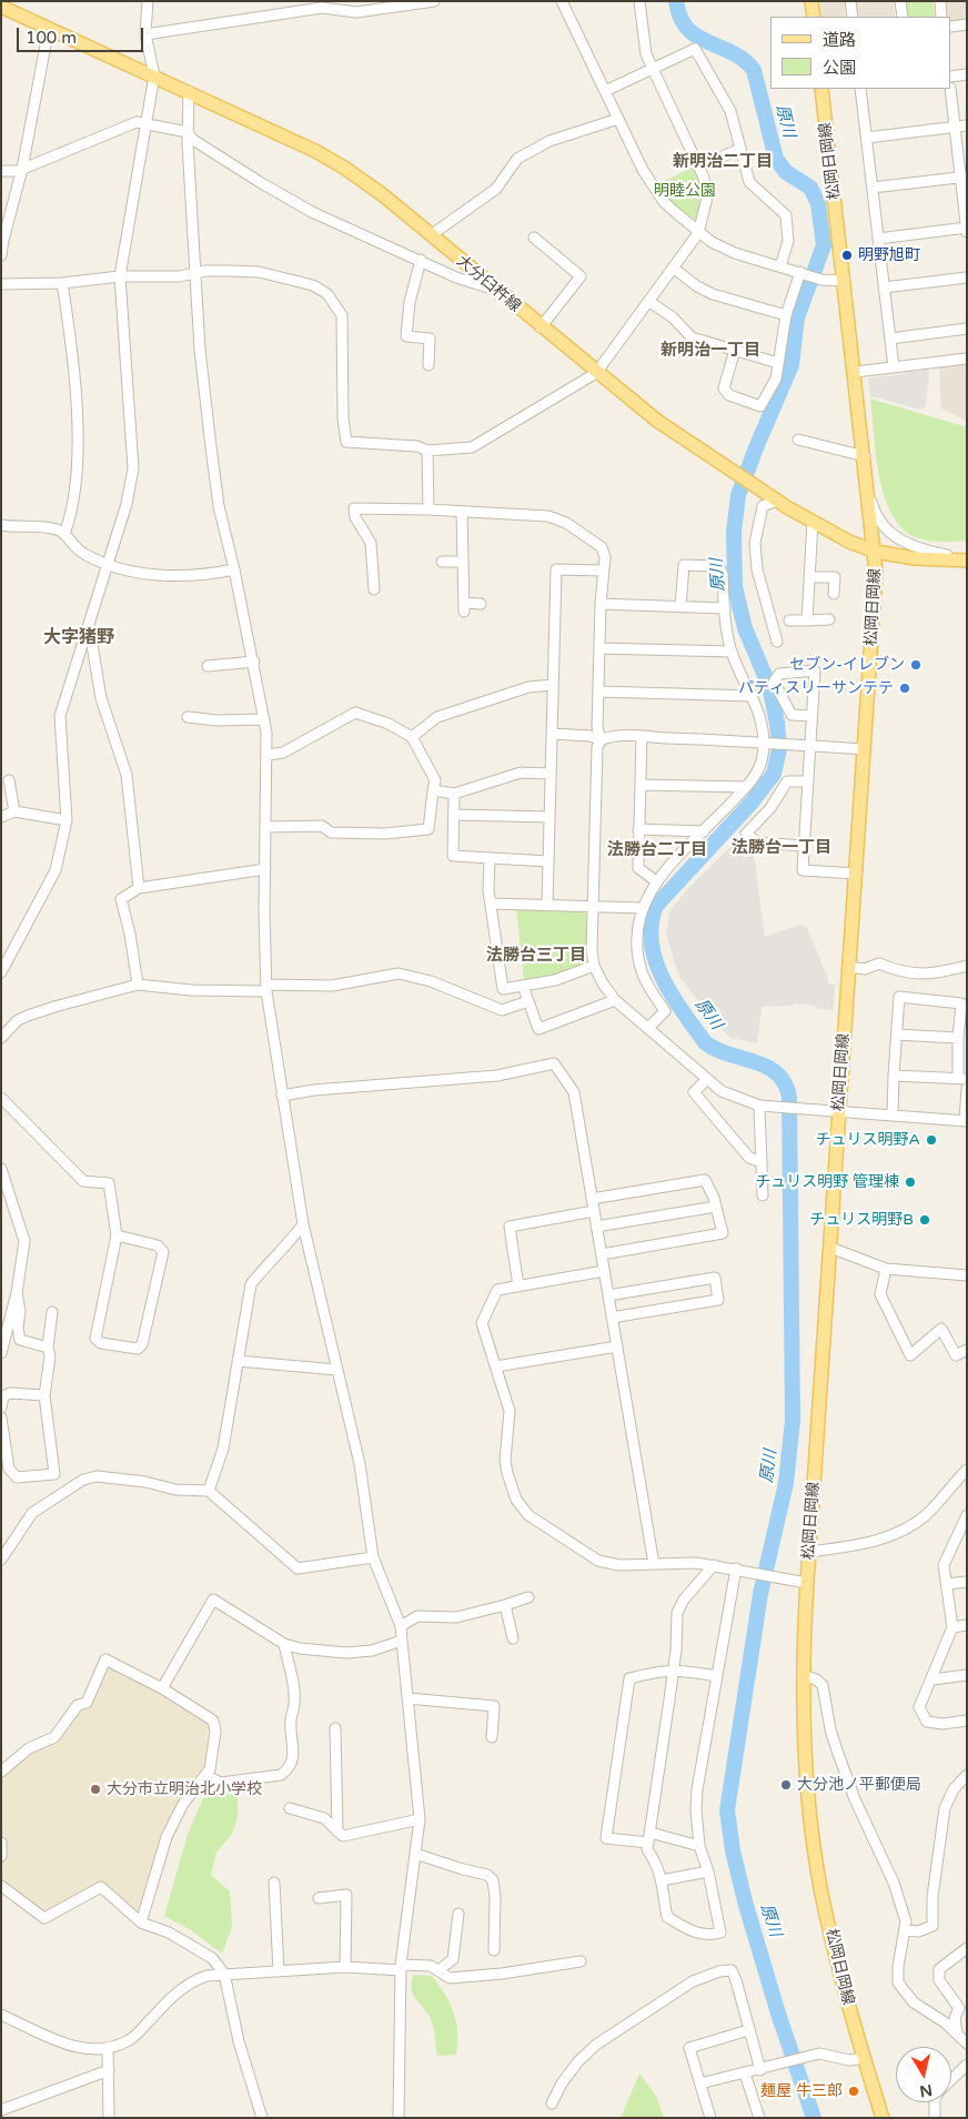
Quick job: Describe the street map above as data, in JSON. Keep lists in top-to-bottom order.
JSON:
{
  "streets": {
    "main road": ["松岡日岡線", "大分臼杵線"]
  },
  "crossings": [
    ["松岡日岡線", "大分臼杵線"]
  ],
  "districts": [
    "新明治二丁目",
    "新明治一丁目",
    "大字猪野",
    "法勝台一丁目",
    "法勝台二丁目",
    "法勝台三丁目"
  ],
  "water": ["原川"],
  "parks": ["明睦公園"],
  "places": [
    "明野旭町",
    "セブン-イレブン",
    "パティスリーサンテテ",
    "チュリス明野A",
    "チュリス明野 管理棟",
    "チュリス明野B",
    "大分池ノ平郵便局",
    "大分市立明治北小学校",
    "麺屋 牛三郎"
  ],
  "legend": ["道路", "公園"],
  "scale_bar": "100 m",
  "north": "bottom"
}
